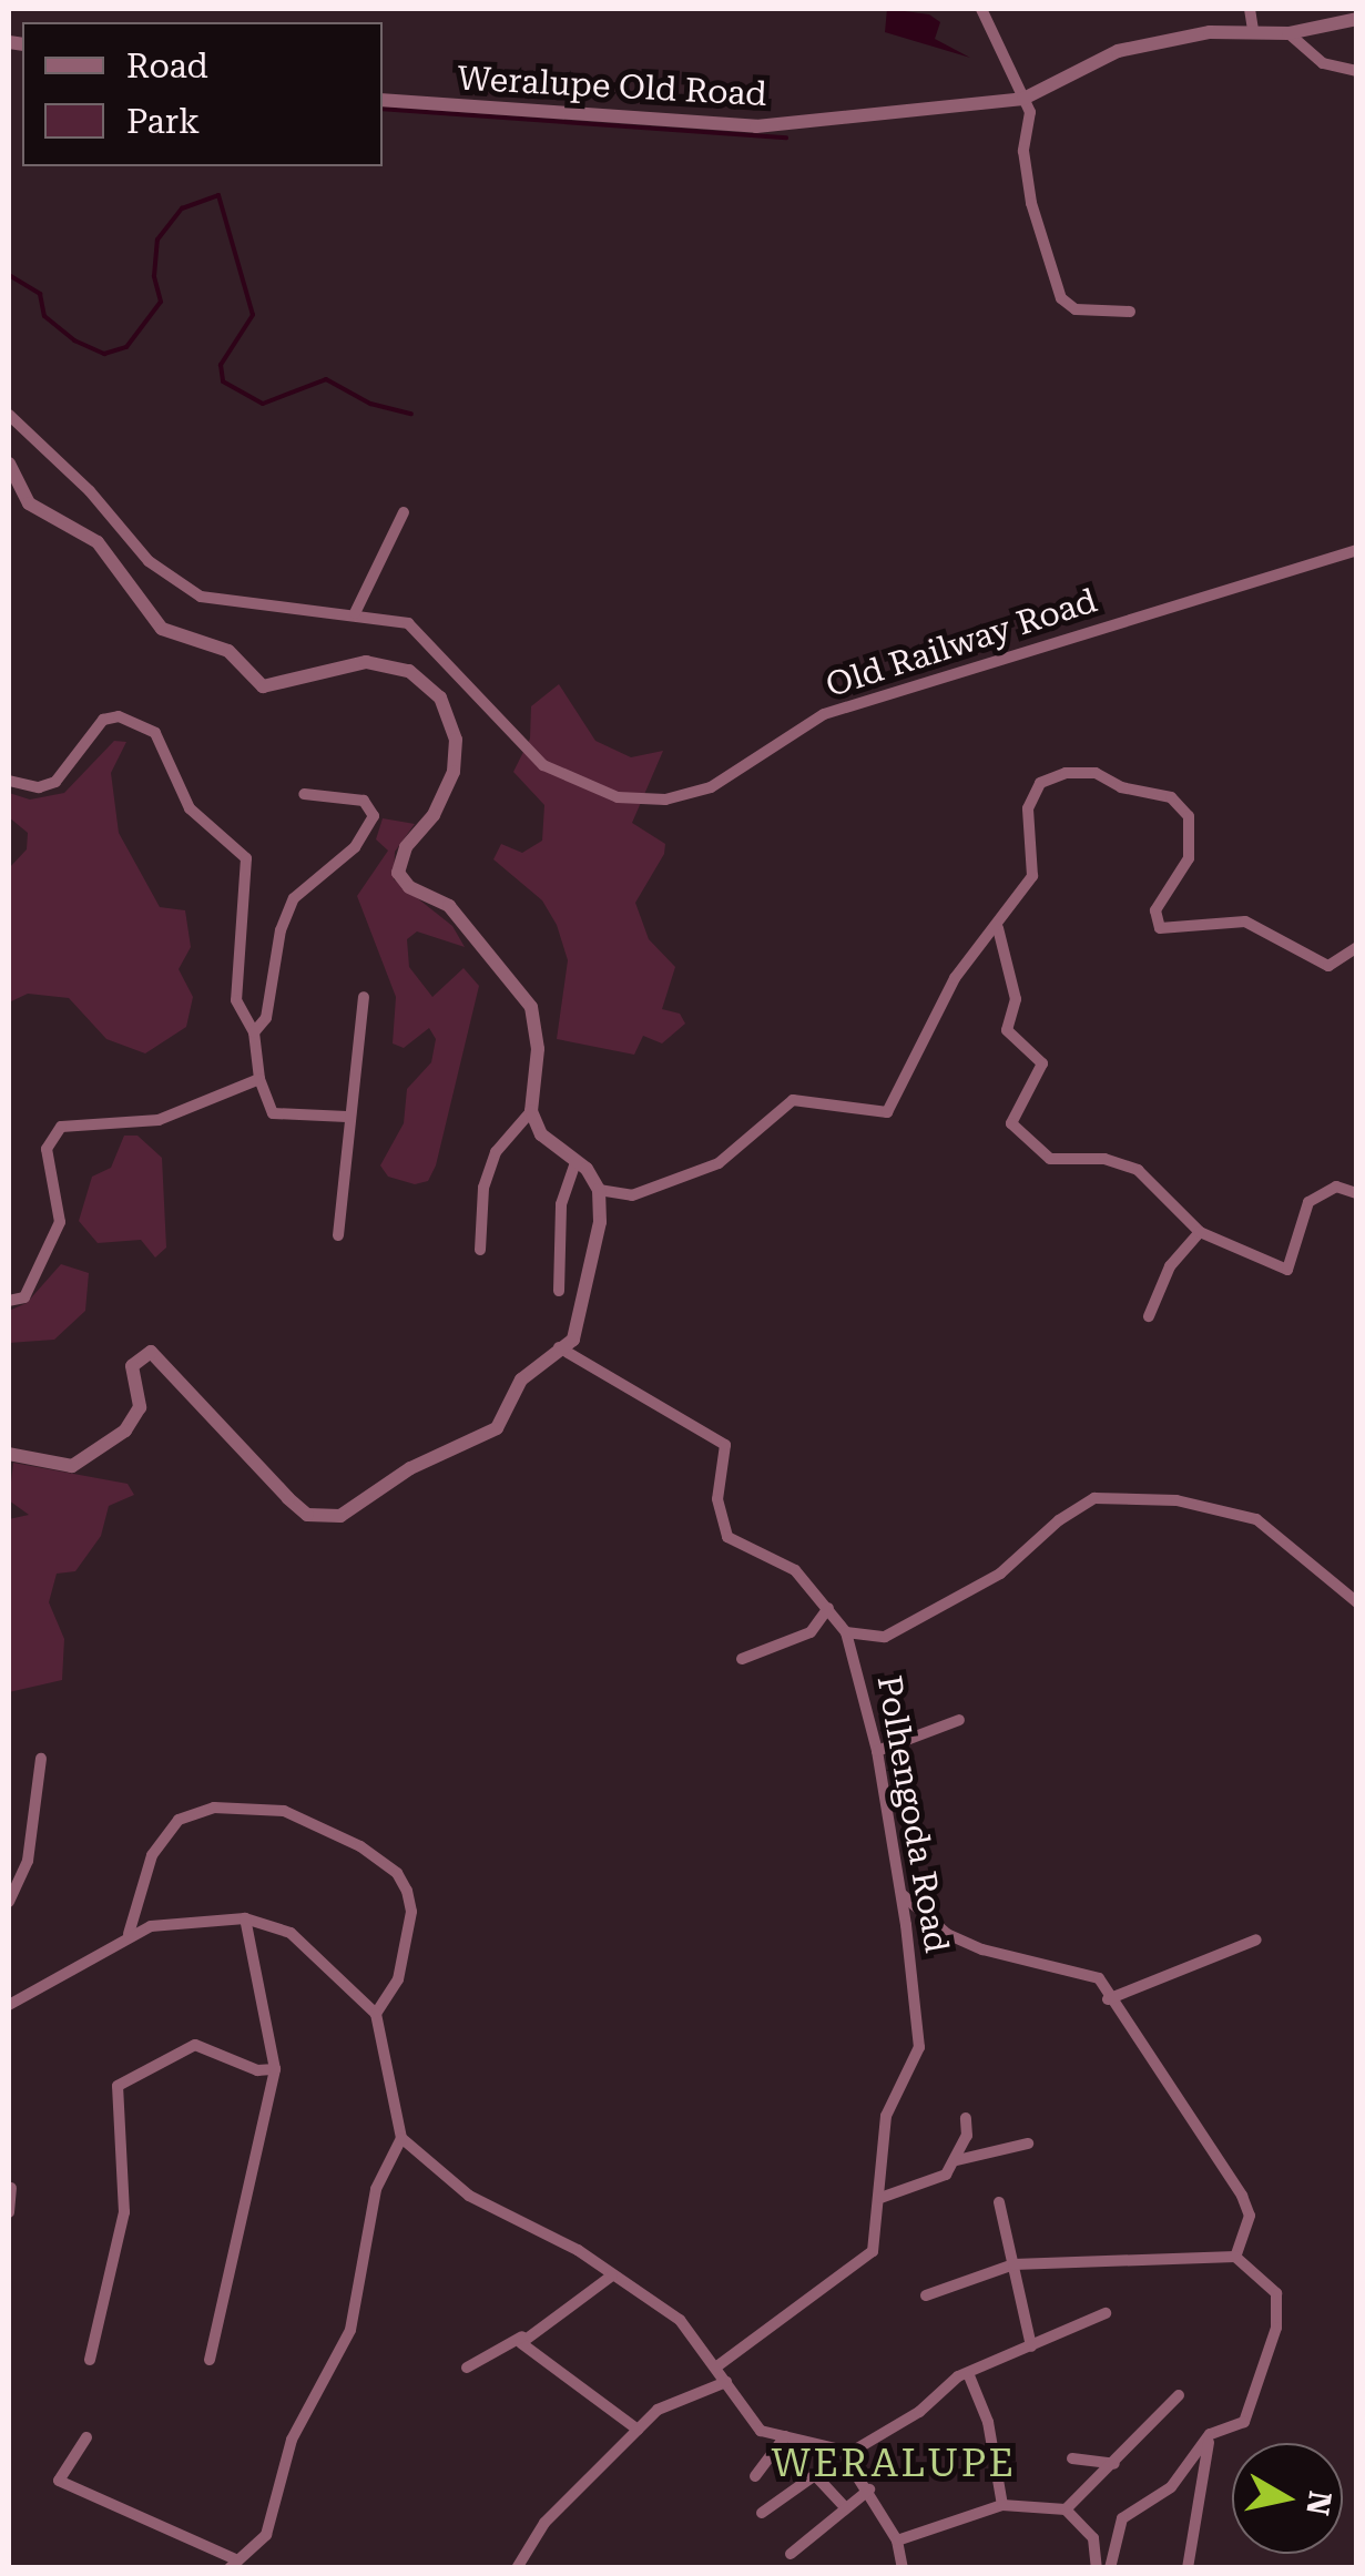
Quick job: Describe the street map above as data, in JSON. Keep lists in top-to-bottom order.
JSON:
{
  "streets": {
    "street": ["Weralupe Old Road", "Old Railway Road", "Polhengoda Road"]
  },
  "districts": ["WERALUPE"],
  "legend": ["Road", "Park"],
  "north": "right"
}
